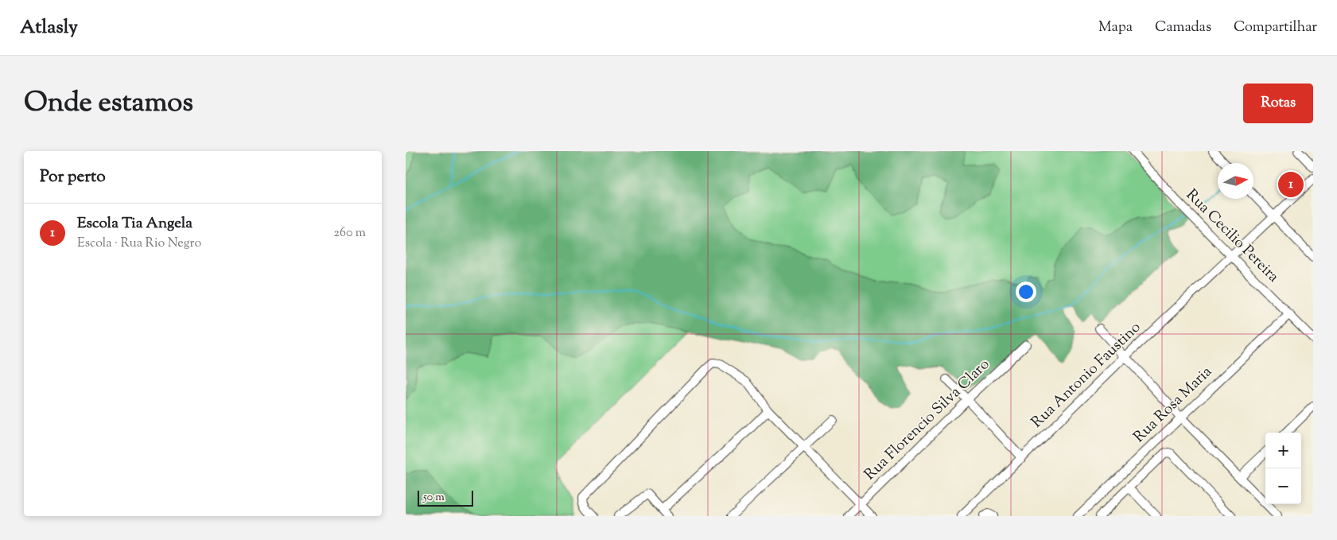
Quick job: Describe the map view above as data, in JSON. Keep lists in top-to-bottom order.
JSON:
{
  "streets": {
    "street": [
      "Rua Cecilio Pereira",
      "Rua Antonio Faustino",
      "Rua Rosa Maria",
      "Rua Florencio Silva Claro"
    ]
  },
  "crossings": [
    ["Rua Cecilio Pereira", "Rua Antonio Faustino"],
    ["Rua Cecilio Pereira", "Rua Rosa Maria"]
  ],
  "scale_bar": "50 m",
  "north": "right",
  "page": {
    "header": "Atlasly",
    "nav": ["Mapa", "Camadas", "Compartilhar"],
    "title": "Onde estamos",
    "buttons": "Rotas",
    "heading": "Por perto",
    "pins": "1",
    "list": [
      {
        "mark": "1",
        "name": "Escola Tia Angela",
        "note": "Escola · Rua Rio Negro",
        "value": "260 m"
      }
    ],
    "map_buttons": ["+", "−"],
    "scale": "50 m"
  }
}
